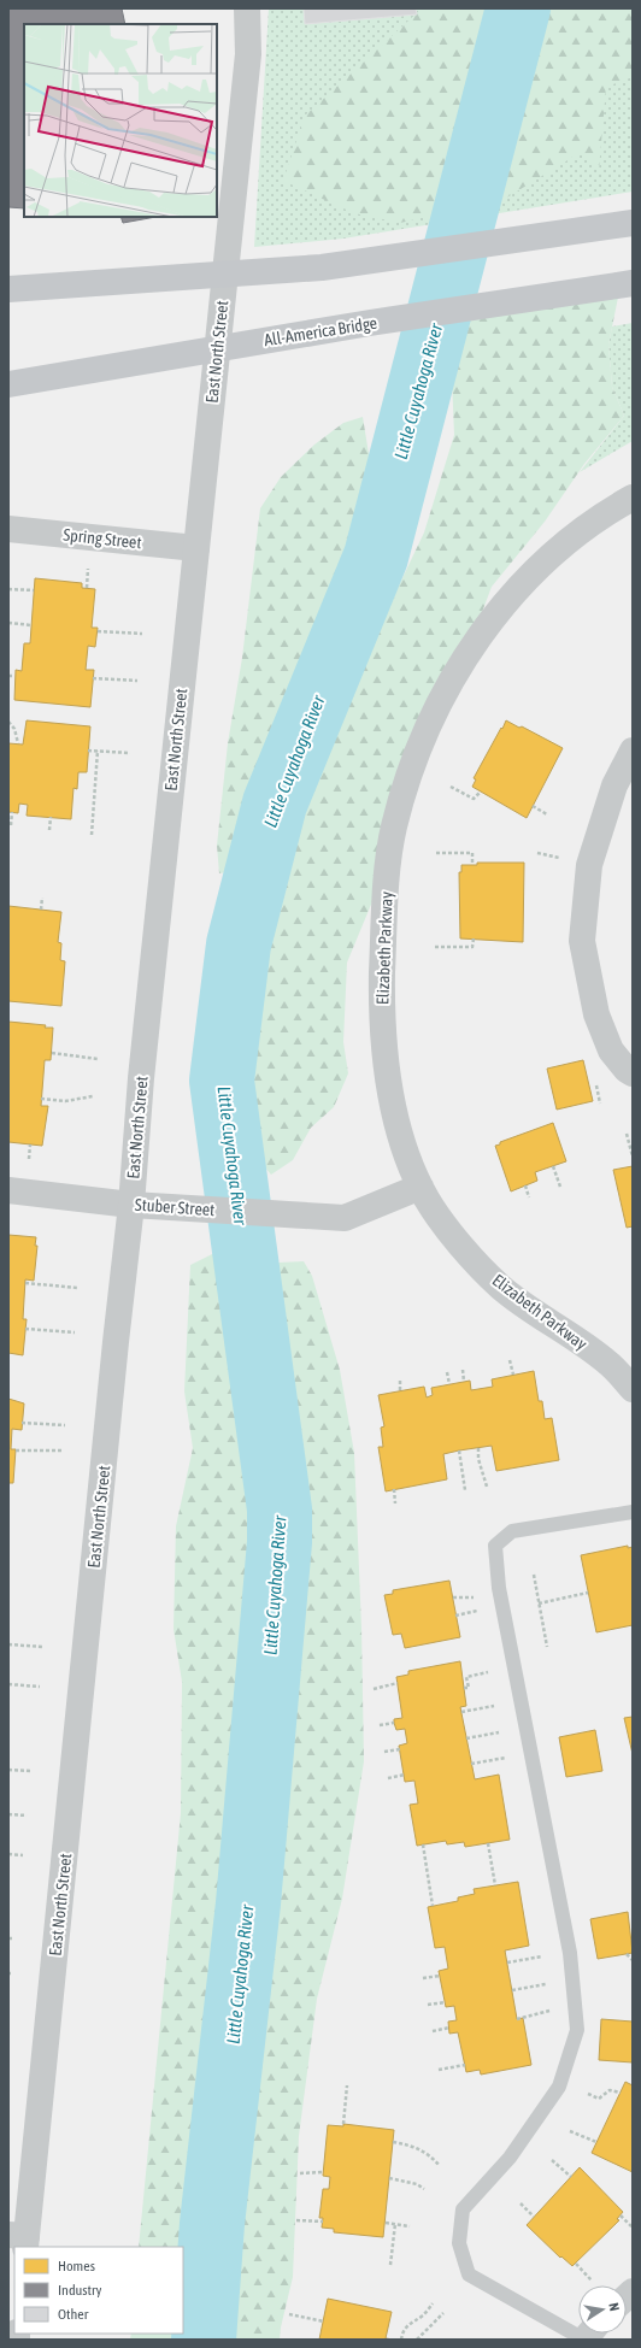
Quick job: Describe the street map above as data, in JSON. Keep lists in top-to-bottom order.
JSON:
{
  "streets": {
    "main road": ["All-America Bridge"],
    "street": [
      "East North Street",
      "Spring Street",
      "Elizabeth Parkway",
      "Stuber Street"
    ]
  },
  "crossings": [
    ["East North Street", "Spring Street"],
    ["East North Street", "Stuber Street"],
    ["Elizabeth Parkway", "Stuber Street"]
  ],
  "water": ["Little Cuyahoga River"],
  "legend": ["Homes", "Industry", "Other"],
  "north": "right"
}
